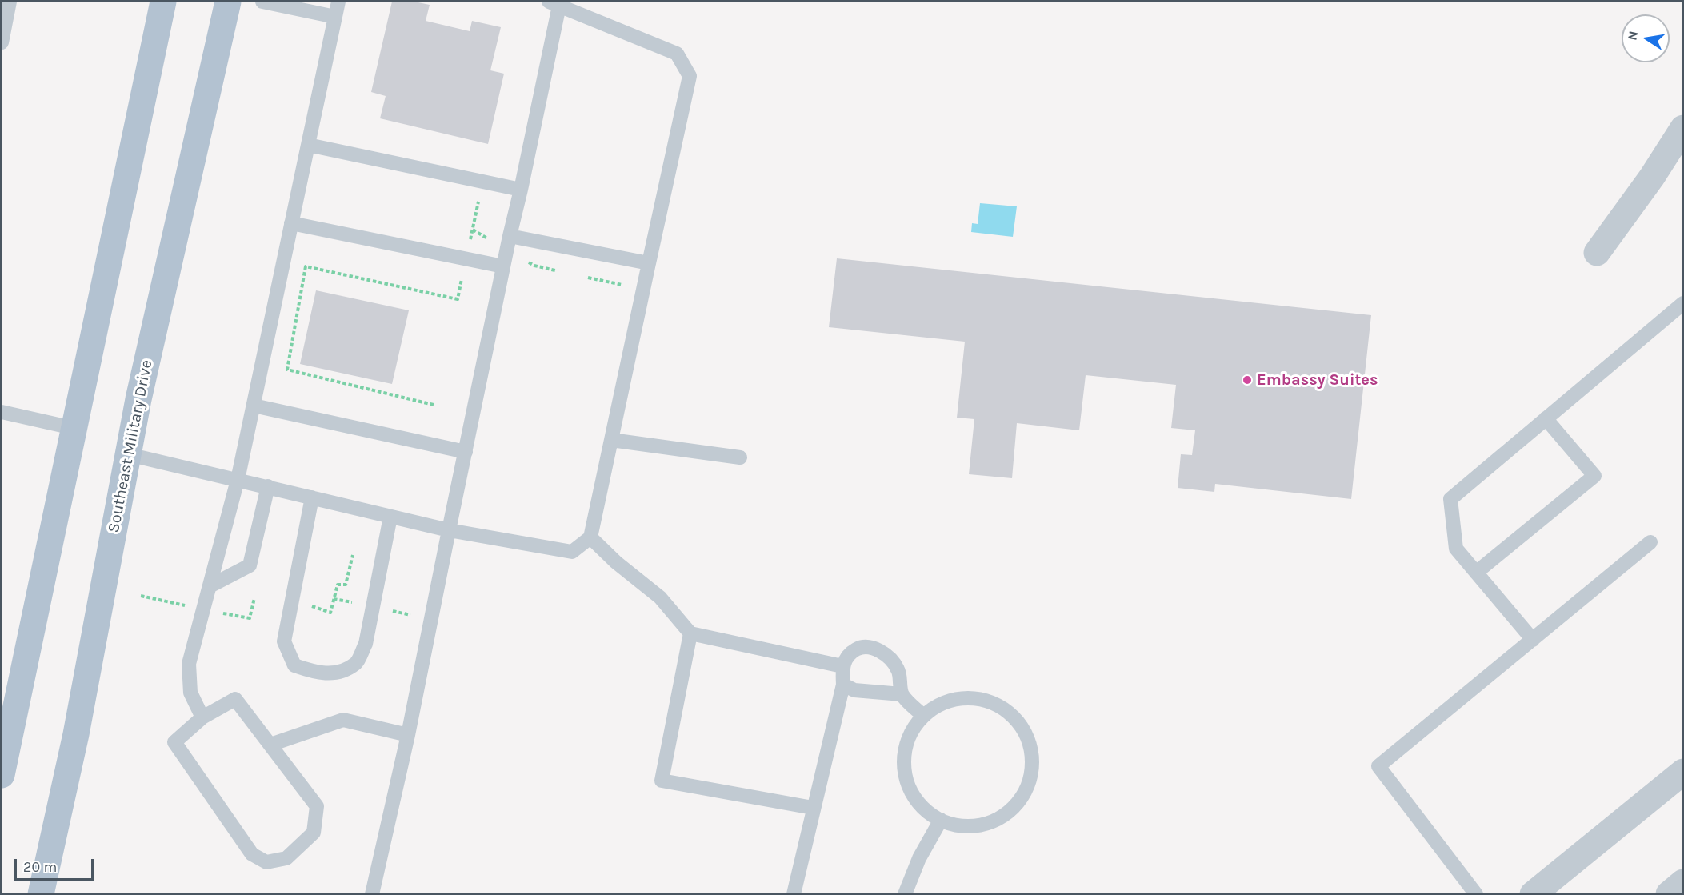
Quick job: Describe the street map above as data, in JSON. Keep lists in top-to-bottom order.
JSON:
{
  "streets": {
    "main road": ["Southeast Military Drive"]
  },
  "places": ["Embassy Suites"],
  "scale_bar": "20 m",
  "north": "left"
}
